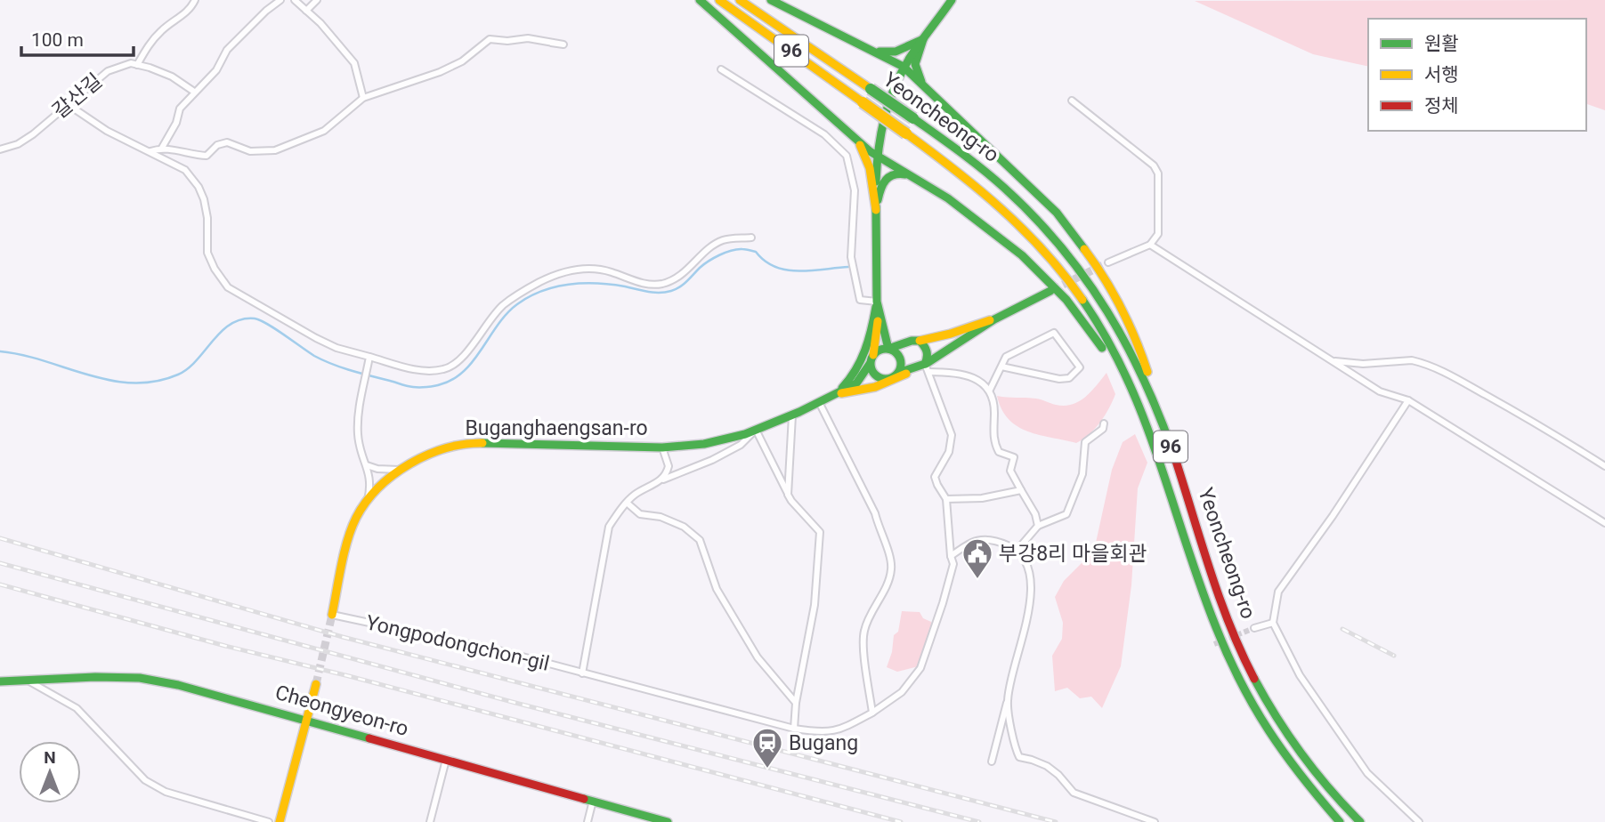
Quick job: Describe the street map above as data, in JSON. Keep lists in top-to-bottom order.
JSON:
{
  "streets": {
    "main road": [
      "96",
      "Yeoncheong-ro",
      "Buganghaengsan-ro",
      "Cheongyeon-ro"
    ],
    "street": ["갈산길", "Yongpodongchon-gil"]
  },
  "crossings": [
    ["Buganghaengsan-ro", "Yongpodongchon-gil"]
  ],
  "places": {
    "public building": ["부강8리 마을회관"],
    "station": ["Bugang"]
  },
  "legend": ["원활", "서행", "정체"],
  "scale_bar": "100 m",
  "north": "top"
}
